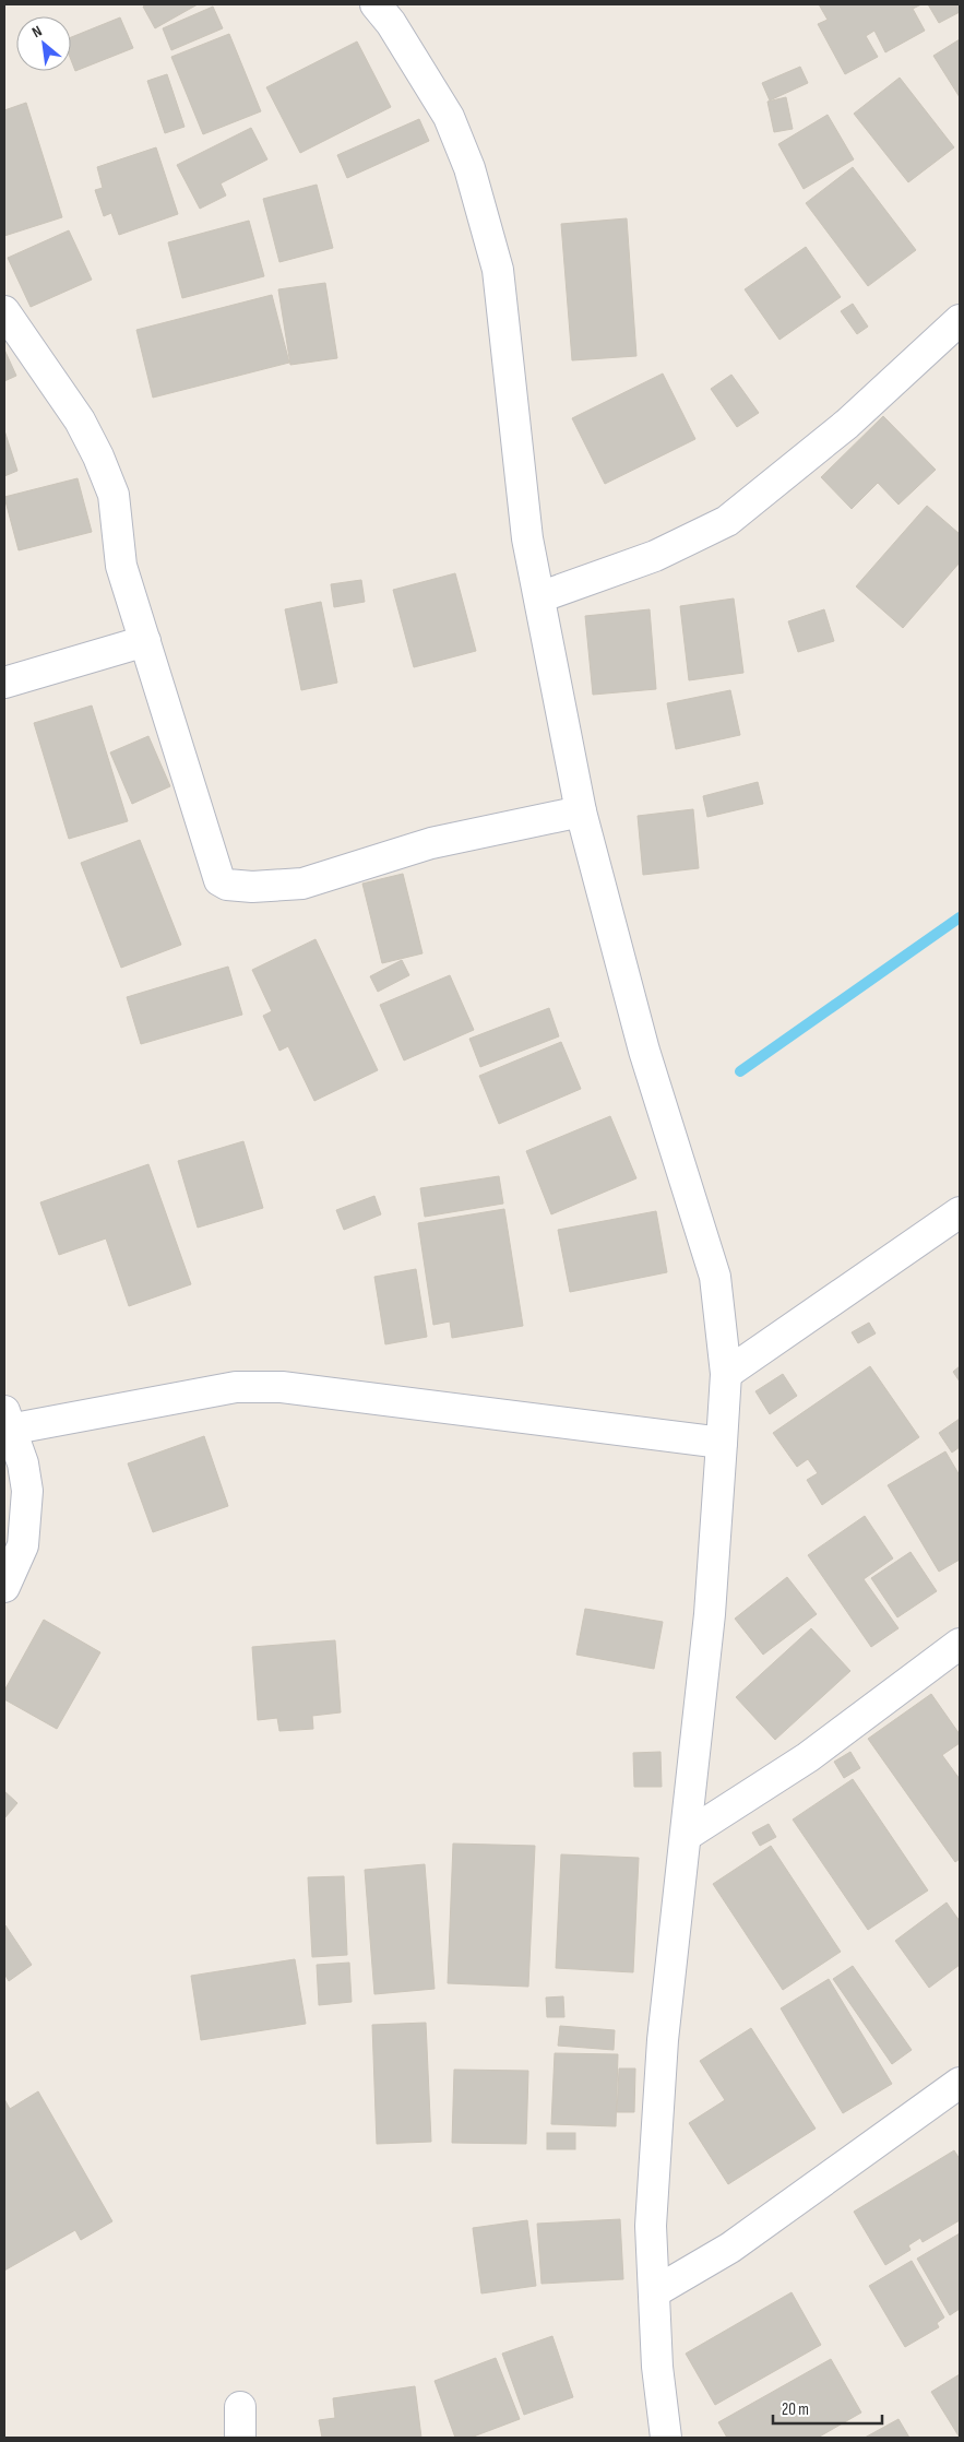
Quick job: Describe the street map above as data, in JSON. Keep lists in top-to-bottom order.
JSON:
{
  "scale_bar": "20 m",
  "north": "top left"
}
